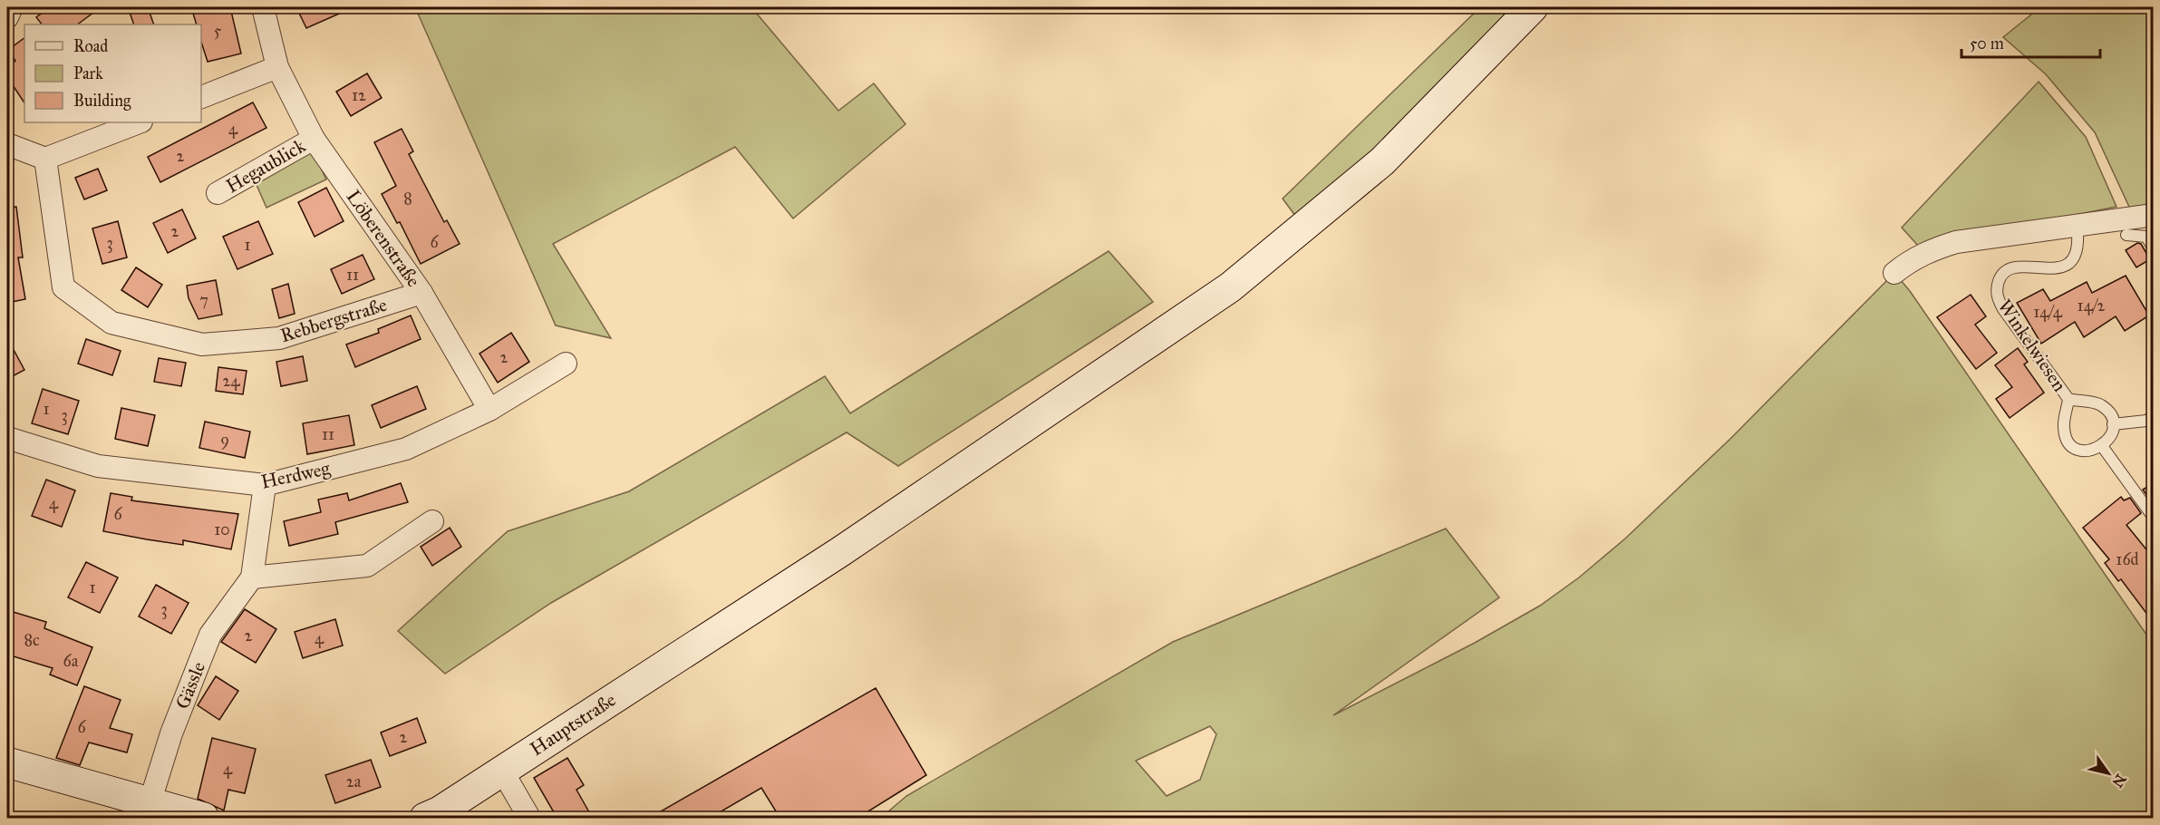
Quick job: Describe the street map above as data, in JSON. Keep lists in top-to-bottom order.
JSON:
{
  "streets": {
    "main road": ["Hauptstraße"],
    "street": [
      "Hegaublick",
      "Löberenstraße",
      "Rebbergstraße",
      "Herdweg",
      "Gässle"
    ],
    "lane": ["Winkelwiesen"]
  },
  "crossings": [
    ["Hegaublick", "Löberenstraße"],
    ["Löberenstraße", "Rebbergstraße"],
    ["Löberenstraße", "Herdweg"],
    ["Herdweg", "Gässle"]
  ],
  "house_numbers": [
    "5",
    "12",
    "4",
    "2",
    "8",
    "2",
    "6",
    "3",
    "1",
    "11",
    "7",
    "14/2",
    "14/4",
    "2",
    "24",
    "1",
    "3",
    "11",
    "9",
    "4",
    "6",
    "10",
    "16d",
    "1",
    "3",
    "2",
    "4",
    "8c",
    "6a",
    "6",
    "2",
    "4",
    "2a"
  ],
  "legend": ["Road", "Park", "Building"],
  "scale_bar": "50 m",
  "north": "bottom right"
}
